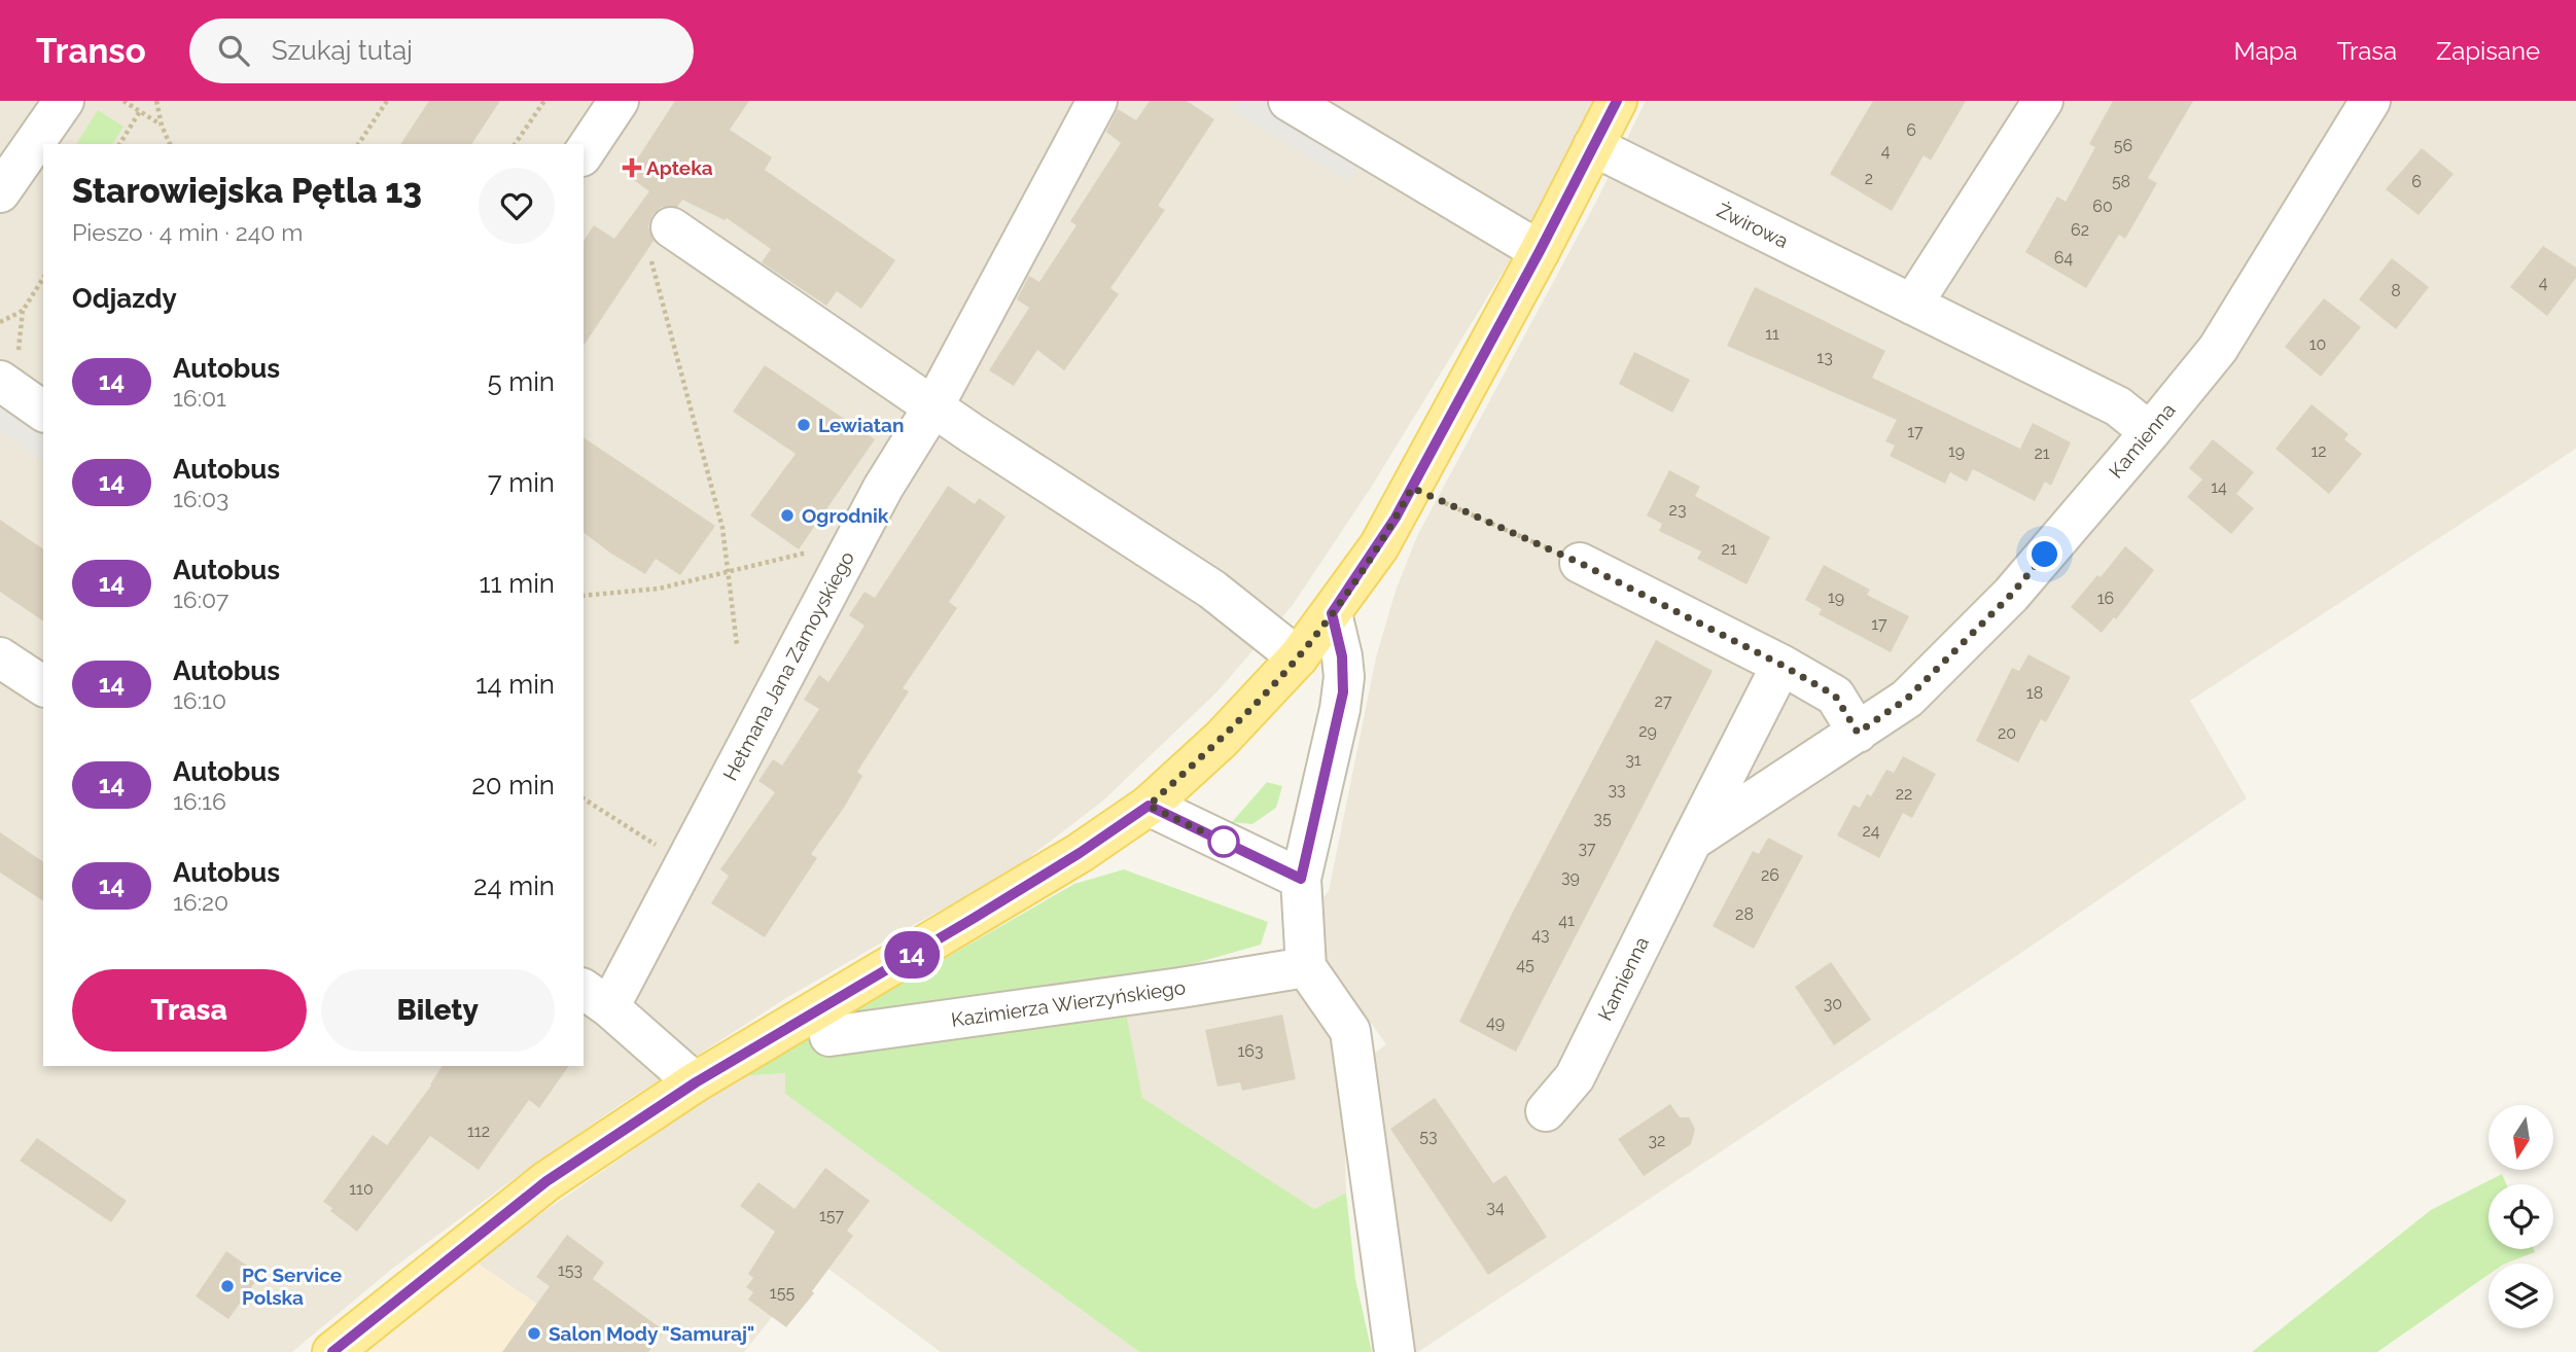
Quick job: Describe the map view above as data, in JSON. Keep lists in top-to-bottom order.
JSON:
{
  "streets": {
    "street": [
      "Żwirowa",
      "Kamienna",
      "Hetmana Jana Zamoyskiego",
      "Kazimierza Wierzyńskiego"
    ]
  },
  "crossings": [
    ["Żwirowa", "Kamienna"]
  ],
  "places": {
    "health": ["Apteka"],
    "other": [
      "Lewiatan",
      "Ogrodnik",
      "PC Service Polska",
      "Salon Mody \"Samuraj\""
    ]
  },
  "lines": ["bus line 14"],
  "house_numbers": [
    "6",
    "56",
    "4",
    "2",
    "58",
    "6",
    "60",
    "62",
    "64",
    "4",
    "8",
    "11",
    "10",
    "13",
    "17",
    "19",
    "12",
    "21",
    "14",
    "23",
    "21",
    "19",
    "16",
    "17",
    "18",
    "27",
    "29",
    "20",
    "31",
    "33",
    "22",
    "35",
    "24",
    "37",
    "26",
    "39",
    "28",
    "41",
    "43",
    "45",
    "30",
    "49",
    "163",
    "112",
    "53",
    "32",
    "110",
    "34",
    "157",
    "153",
    "155"
  ],
  "north": "bottom",
  "page": {
    "header": "Transo",
    "search": "Szukaj tutaj",
    "nav": ["Mapa", "Trasa", "Zapisane"],
    "on_map": "14",
    "heading": [
      ["Starowiejska Pętla 13", "Pieszo · 4 min · 240 m"],
      "Odjazdy"
    ],
    "list": [
      {
        "mark": "14",
        "name": "Autobus",
        "note": "16:01",
        "value": "5 min"
      },
      {
        "mark": "14",
        "name": "Autobus",
        "note": "16:03",
        "value": "7 min"
      },
      {
        "mark": "14",
        "name": "Autobus",
        "note": "16:07",
        "value": "11 min"
      },
      {
        "mark": "14",
        "name": "Autobus",
        "note": "16:10",
        "value": "14 min"
      },
      {
        "mark": "14",
        "name": "Autobus",
        "note": "16:16",
        "value": "20 min"
      },
      {
        "mark": "14",
        "name": "Autobus",
        "note": "16:20",
        "value": "24 min"
      }
    ],
    "buttons": ["Trasa", "Bilety"]
  }
}
